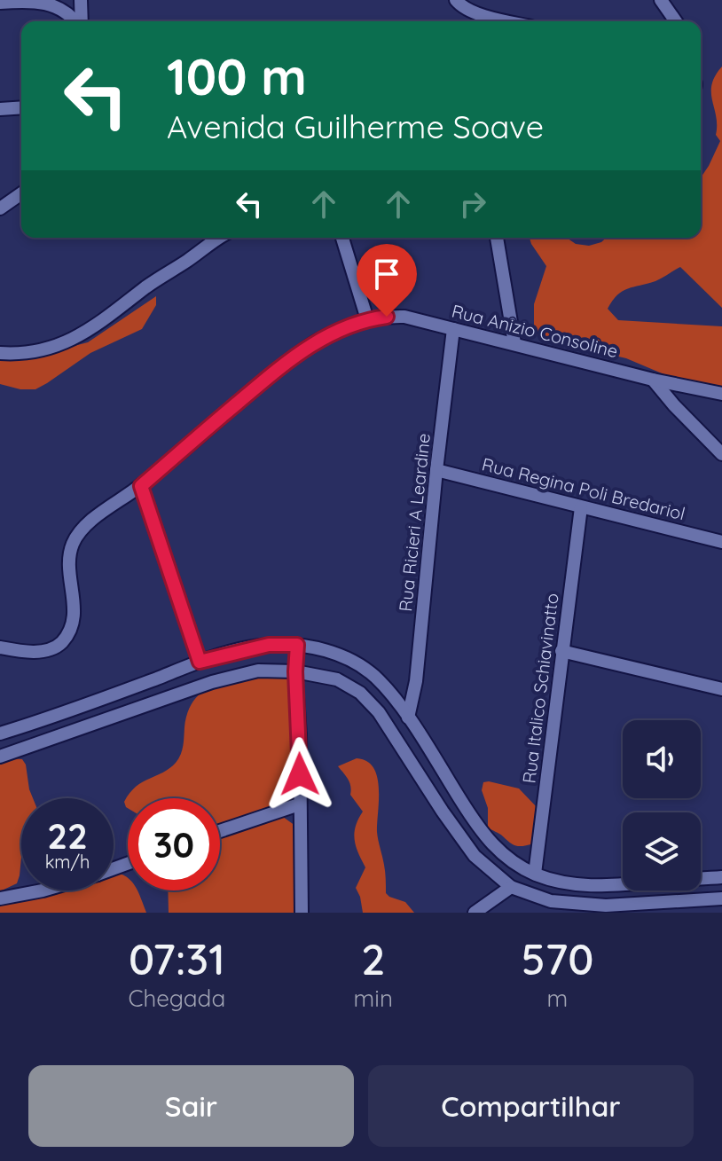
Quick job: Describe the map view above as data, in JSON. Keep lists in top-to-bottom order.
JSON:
{
  "streets": {
    "street": [
      "Rua Anizio Consoline",
      "Rua Regina Poli Bredariol",
      "Rua Ricieri A Leardine",
      "Rua Italico Schiavinatto"
    ]
  },
  "crossings": [
    ["Rua Anizio Consoline", "Rua Ricieri A Leardine"],
    ["Rua Regina Poli Bredariol", "Rua Ricieri A Leardine"],
    ["Rua Regina Poli Bredariol", "Rua Italico Schiavinatto"]
  ],
  "page": {
    "turn": ["100 m", "Avenida Guilherme Soave"],
    "speed": "22 km/h",
    "limit": "30",
    "eta": [
      "07:31",
      "Chegada",
      "2",
      "min",
      "570",
      "m"
    ],
    "buttons": ["Sair", "Compartilhar"]
  }
}
